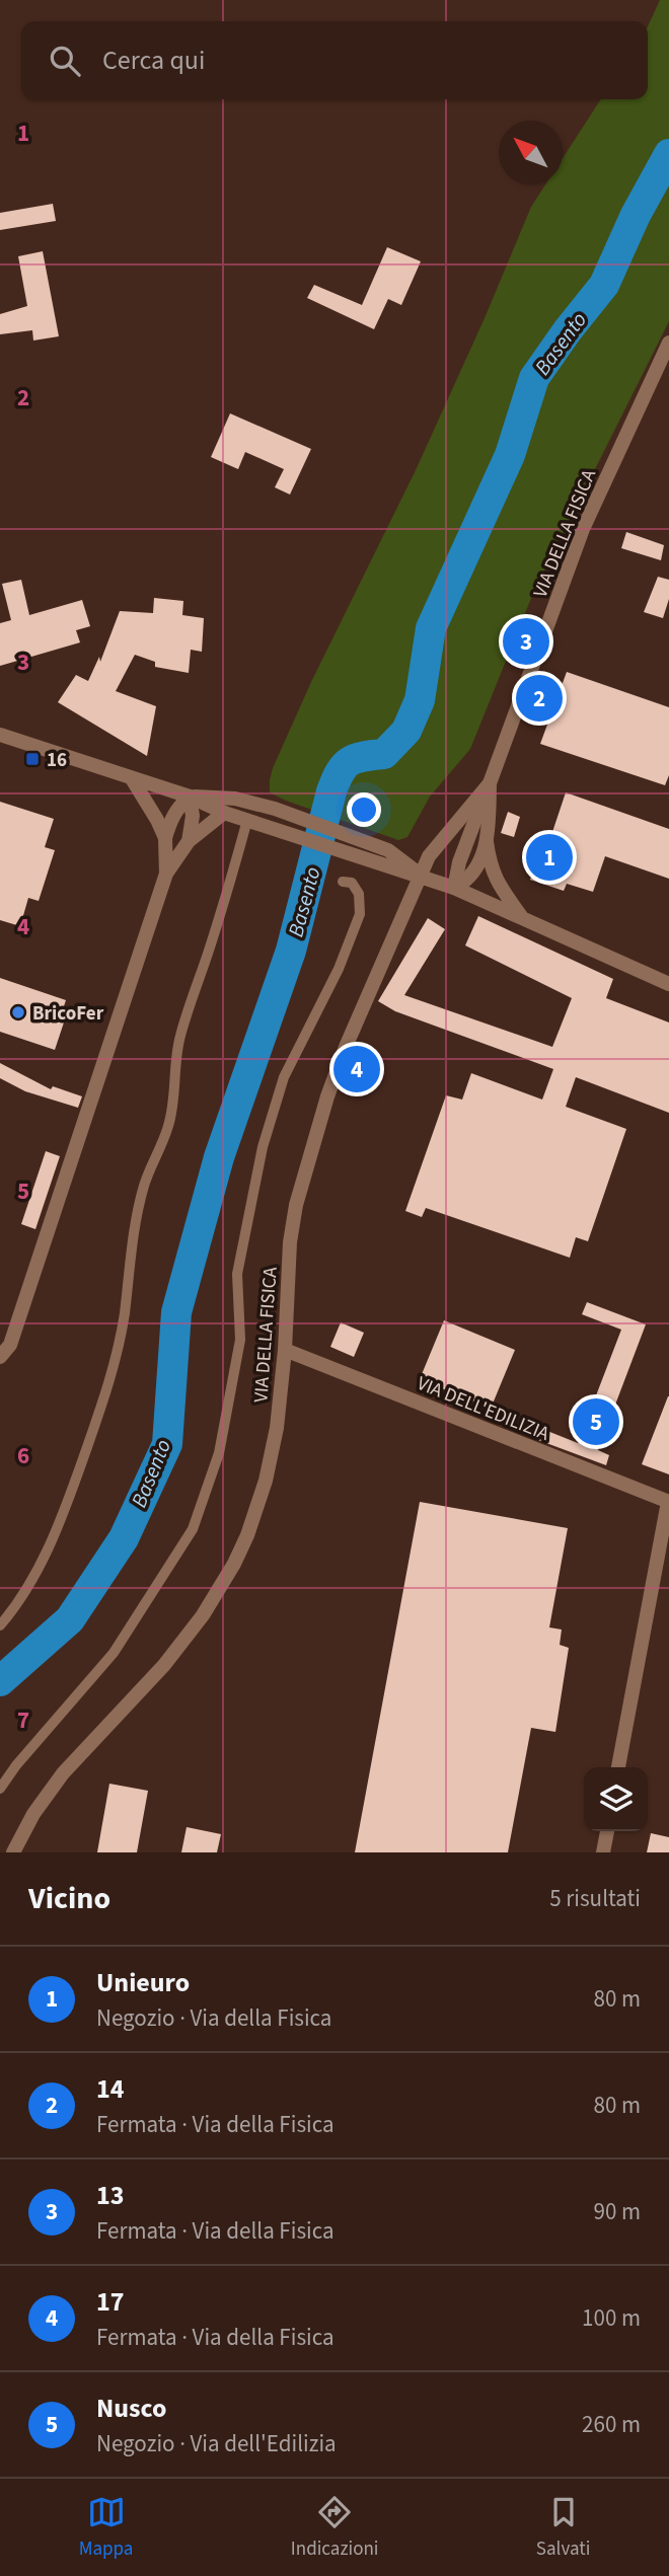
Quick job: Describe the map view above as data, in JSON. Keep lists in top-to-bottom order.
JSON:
{
  "streets": {
    "street": ["VIA DELLA FISICA", "VIA DELL'EDILIZIA"]
  },
  "crossings": [
    ["VIA DELLA FISICA", "VIA DELL'EDILIZIA"]
  ],
  "water": ["Basento"],
  "places": {
    "transit": ["16"],
    "other": ["BricoFer"]
  },
  "north": "top left",
  "page": {
    "search": "Cerca qui",
    "pins": [
      "3",
      "2",
      "1",
      "4",
      "5"
    ],
    "heading": ["Vicino", "5 risultati"],
    "list": [
      {
        "mark": "1",
        "name": "Unieuro",
        "note": "Negozio · Via della Fisica",
        "value": "80 m"
      },
      {
        "mark": "2",
        "name": "14",
        "note": "Fermata · Via della Fisica",
        "value": "80 m"
      },
      {
        "mark": "3",
        "name": "13",
        "note": "Fermata · Via della Fisica",
        "value": "90 m"
      },
      {
        "mark": "4",
        "name": "17",
        "note": "Fermata · Via della Fisica",
        "value": "100 m"
      },
      {
        "mark": "5",
        "name": "Nusco",
        "note": "Negozio · Via dell'Edilizia",
        "value": "260 m"
      }
    ],
    "nav": ["Mappa", "Indicazioni", "Salvati"]
  },
  "grid": {
    "rows": [
      "1",
      "2",
      "3",
      "4",
      "5",
      "6",
      "7"
    ]
  }
}
